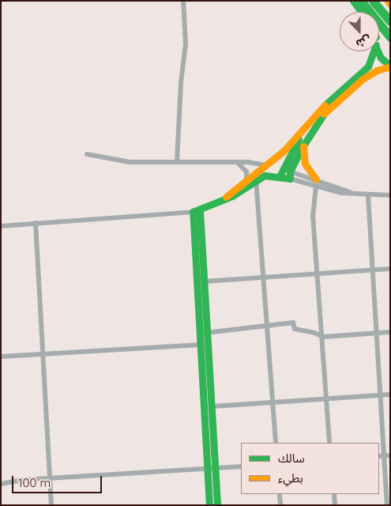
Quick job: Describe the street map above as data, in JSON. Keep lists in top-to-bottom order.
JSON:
{
  "legend": ["سالك", "بطيء"],
  "scale_bar": "100 m",
  "north": "bottom"
}
